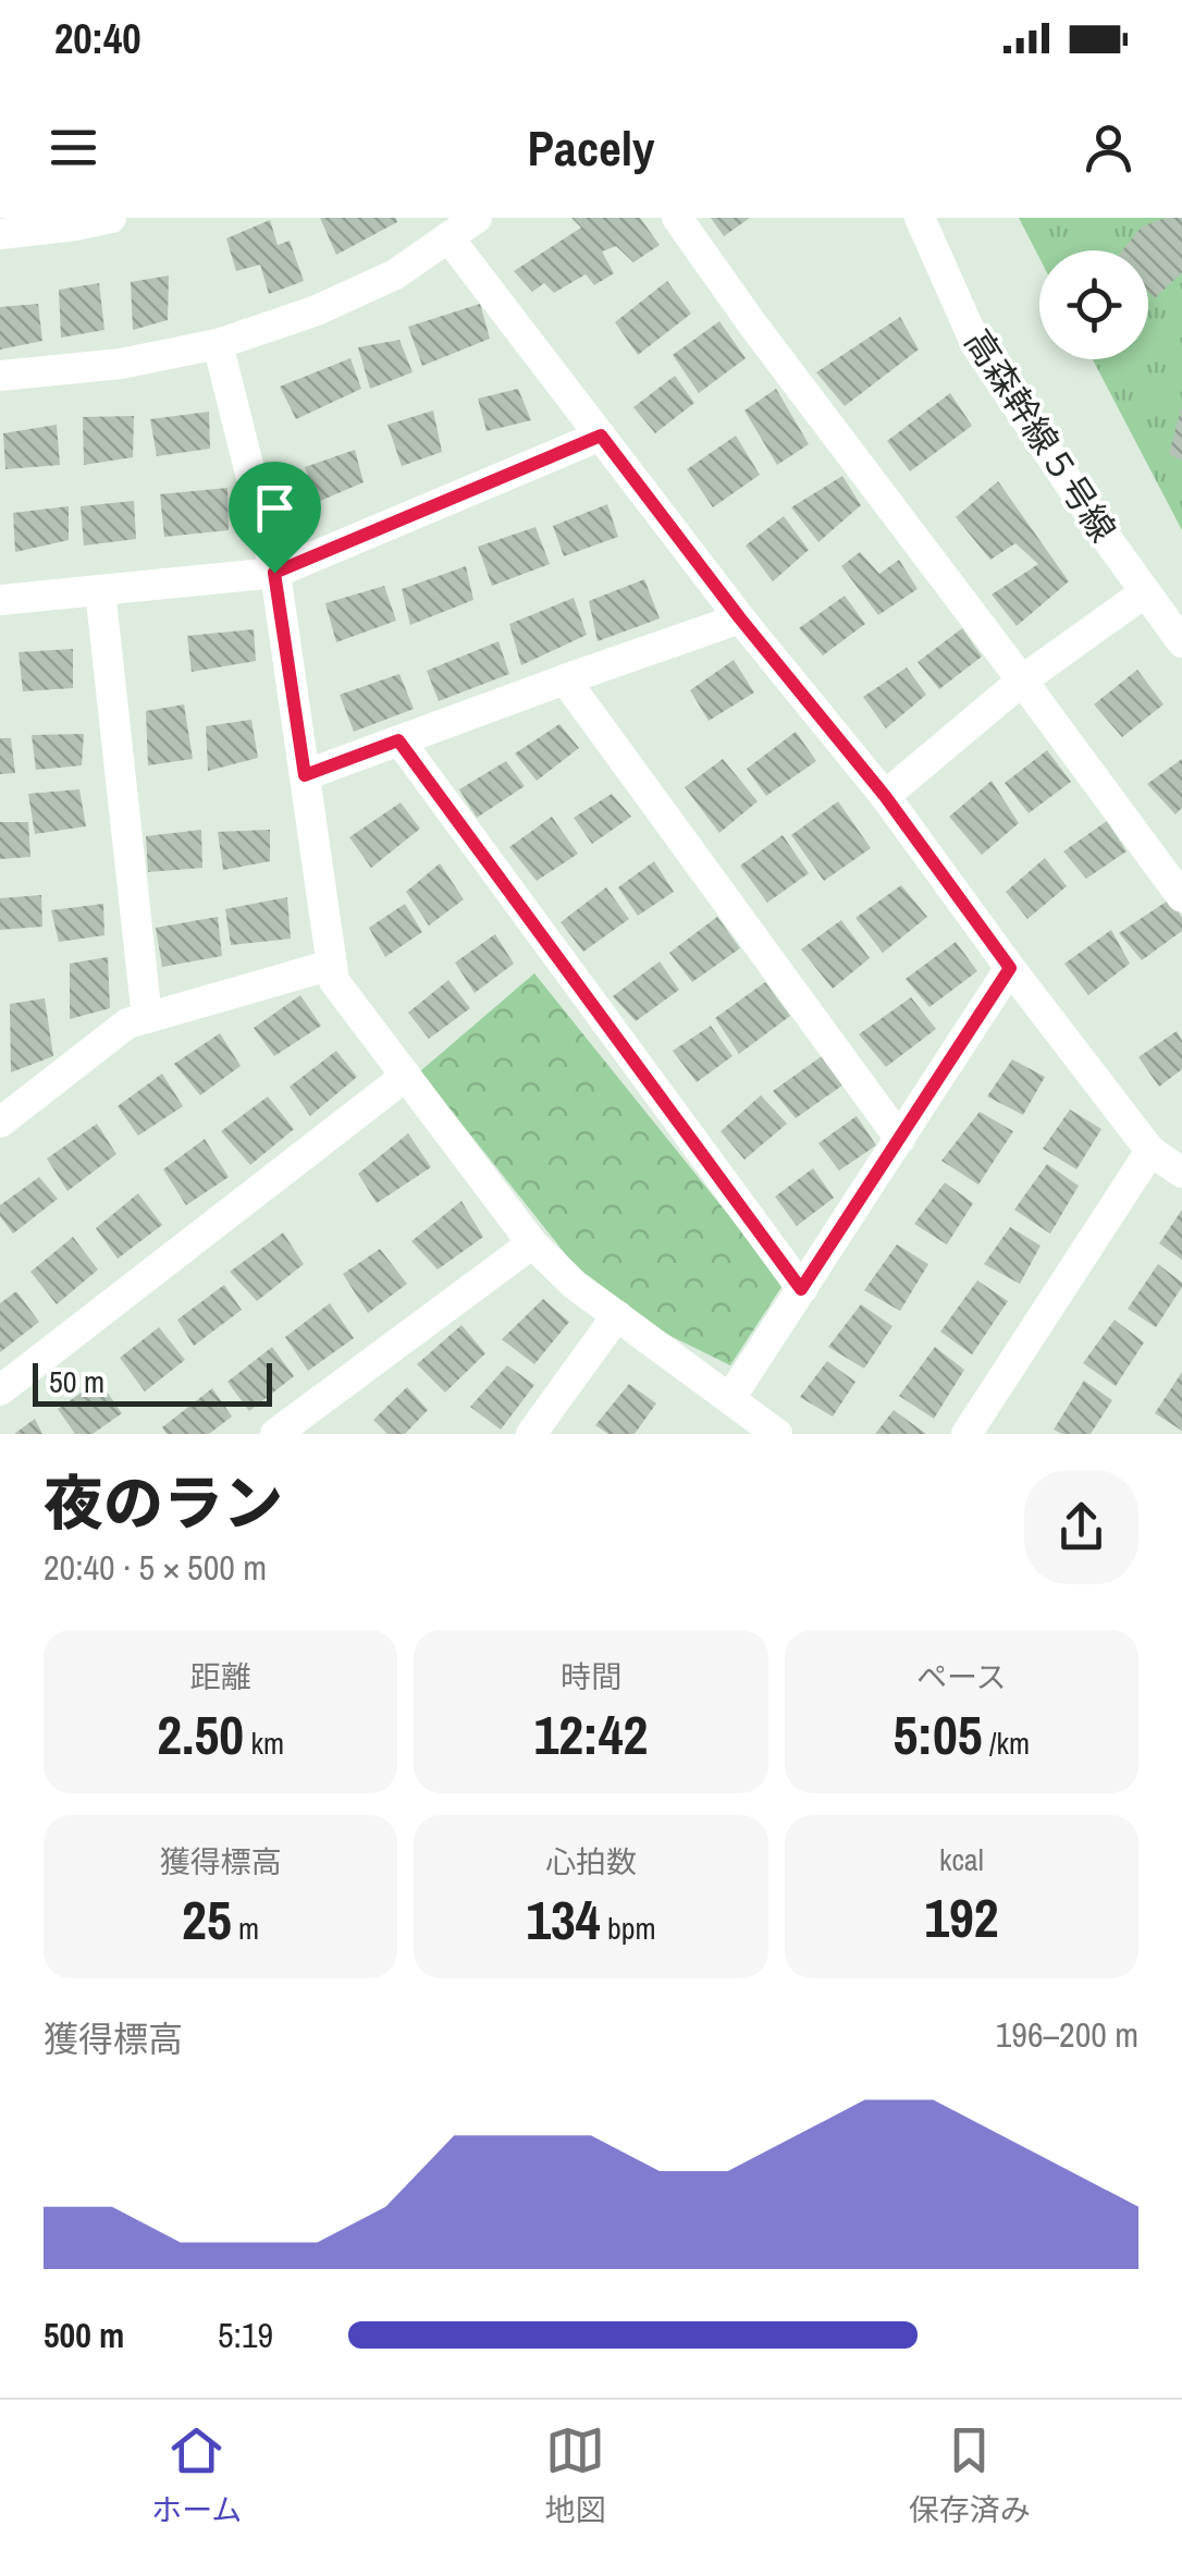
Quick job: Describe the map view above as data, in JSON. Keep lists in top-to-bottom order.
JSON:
{
  "streets": {
    "street": ["高森幹線５号線"]
  },
  "scale_bar": "50 m",
  "page": {
    "status": "20:40",
    "header": "Pacely",
    "scale": "50 m",
    "heading": ["夜のラン", "20:40 · 5 × 500 m"],
    "stats": [
      ["距離", "2.50 km"],
      ["時間", "12:42"],
      ["ペース", "5:05 /km"],
      ["獲得標高", "25 m"],
      ["心拍数", "134 bpm"],
      ["kcal", "192"]
    ],
    "chart": ["獲得標高", "196–200 m"],
    "list": [
      {
        "name": "500 m",
        "note": "5:19"
      }
    ],
    "tabs": ["ホーム", "地図", "保存済み"]
  }
}
